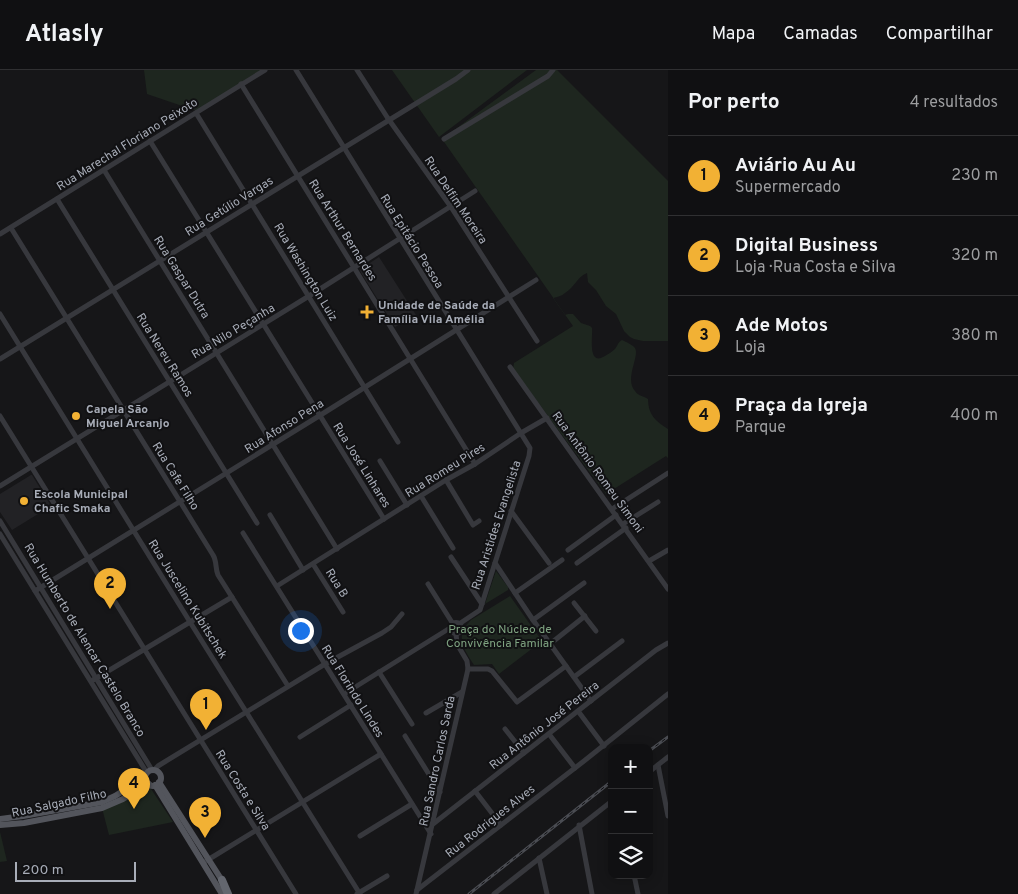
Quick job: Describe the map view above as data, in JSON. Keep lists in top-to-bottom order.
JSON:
{
  "streets": {
    "main road": ["Rua Salgado Filho"],
    "street": [
      "Rua Marechal Floriano Peixoto",
      "Rua Delfim Moreira",
      "Rua Getúlio Vargas",
      "Rua Arthur Bernardes",
      "Rua Epitácio Pessoa",
      "Rua Washington Luiz",
      "Rua Gaspar Dutra",
      "Rua Nilo Peçanha",
      "Rua Nereu Ramos",
      "Rua Afonso Pena",
      "Rua José Linhares",
      "Rua Romeu Pires",
      "Rua Antônio Romeu Simoni",
      "Rua Cafe Filho",
      "Rua Aristides Evangelista",
      "Rua B",
      "Rua Juscelino Kubitschek",
      "Rua Humberto de Alencar Castelo Branco",
      "Rua Florindo Lindes",
      "Rua Antônio José Pereira",
      "Rua Sandro Carlos Sarda",
      "Rua Costa e Silva",
      "Rua Rodrigues Alves"
    ]
  },
  "crossings": [
    ["Rua Marechal Floriano Peixoto", "Rua Arthur Bernardes"],
    ["Rua Marechal Floriano Peixoto", "Rua Washington Luiz"],
    ["Rua Marechal Floriano Peixoto", "Rua Gaspar Dutra"],
    ["Rua Marechal Floriano Peixoto", "Rua Nereu Ramos"],
    ["Rua Marechal Floriano Peixoto", "Rua José Linhares"],
    ["Rua Marechal Floriano Peixoto", "Rua Cafe Filho"],
    ["Rua Delfim Moreira", "Rua Getúlio Vargas"],
    ["Rua Delfim Moreira", "Rua Nilo Peçanha"],
    ["Rua Delfim Moreira", "Rua Afonso Pena"],
    ["Rua Getúlio Vargas", "Rua Arthur Bernardes"],
    ["Rua Getúlio Vargas", "Rua Epitácio Pessoa"],
    ["Rua Getúlio Vargas", "Rua Washington Luiz"],
    ["Rua Getúlio Vargas", "Rua Gaspar Dutra"],
    ["Rua Getúlio Vargas", "Rua Nereu Ramos"],
    ["Rua Getúlio Vargas", "Rua José Linhares"],
    ["Rua Getúlio Vargas", "Rua Cafe Filho"],
    ["Rua Getúlio Vargas", "Rua Juscelino Kubitschek"],
    ["Rua Arthur Bernardes", "Rua Nilo Peçanha"],
    ["Rua Arthur Bernardes", "Rua Afonso Pena"],
    ["Rua Arthur Bernardes", "Rua Romeu Pires"],
    ["Rua Epitácio Pessoa", "Rua Nilo Peçanha"],
    ["Rua Epitácio Pessoa", "Rua Afonso Pena"],
    ["Rua Epitácio Pessoa", "Rua Romeu Pires"],
    ["Rua Epitácio Pessoa", "Rua Aristides Evangelista"],
    ["Rua Washington Luiz", "Rua Nilo Peçanha"],
    ["Rua Washington Luiz", "Rua Afonso Pena"],
    ["Rua Gaspar Dutra", "Rua Nilo Peçanha"],
    ["Rua Gaspar Dutra", "Rua Afonso Pena"],
    ["Rua Gaspar Dutra", "Rua Romeu Pires"],
    ["Rua Nilo Peçanha", "Rua Nereu Ramos"],
    ["Rua Nilo Peçanha", "Rua José Linhares"],
    ["Rua Nilo Peçanha", "Rua Cafe Filho"],
    ["Rua Nilo Peçanha", "Rua Juscelino Kubitschek"],
    ["Rua Nilo Peçanha", "Rua Costa e Silva"],
    ["Rua Nereu Ramos", "Rua Afonso Pena"],
    ["Rua Afonso Pena", "Rua José Linhares"],
    ["Rua Afonso Pena", "Rua Cafe Filho"],
    ["Rua Afonso Pena", "Rua Juscelino Kubitschek"],
    ["Rua Afonso Pena", "Rua Humberto de Alencar Castelo Branco"],
    ["Rua Afonso Pena", "Rua Costa e Silva"],
    ["Rua José Linhares", "Rua Romeu Pires"],
    ["Rua Romeu Pires", "Rua Antônio Romeu Simoni"],
    ["Rua Romeu Pires", "Rua B"],
    ["Rua Romeu Pires", "Rua Florindo Lindes"],
    ["Rua Humberto de Alencar Castelo Branco", "Rua Salgado Filho"],
    ["Rua Florindo Lindes", "Rua Sandro Carlos Sarda"],
    ["Rua Antônio José Pereira", "Rua Sandro Carlos Sarda"],
    ["Rua Sandro Carlos Sarda", "Rua Rodrigues Alves"]
  ],
  "parks": ["Praça do Núcleo de Convivência Familar"],
  "places": {
    "health": ["Unidade de Saúde da Família Vila Amélia"],
    "other": ["Capela São Miguel Arcanjo", "Escola Municipal Chafic Smaka"]
  },
  "scale_bar": "200 m",
  "page": {
    "header": "Atlasly",
    "nav": ["Mapa", "Camadas", "Compartilhar"],
    "heading": ["Por perto", "4 resultados"],
    "list": [
      {
        "mark": "1",
        "name": "Aviário Au Au",
        "note": "Supermercado",
        "value": "230 m"
      },
      {
        "mark": "2",
        "name": "Digital Business",
        "note": "Loja · Rua Costa e Silva",
        "value": "320 m"
      },
      {
        "mark": "3",
        "name": "Ade Motos",
        "note": "Loja",
        "value": "380 m"
      },
      {
        "mark": "4",
        "name": "Praça da Igreja",
        "note": "Parque",
        "value": "400 m"
      }
    ],
    "pins": [
      "2",
      "1",
      "4",
      "3"
    ],
    "map_buttons": ["+", "−"],
    "scale": "200 m"
  }
}
